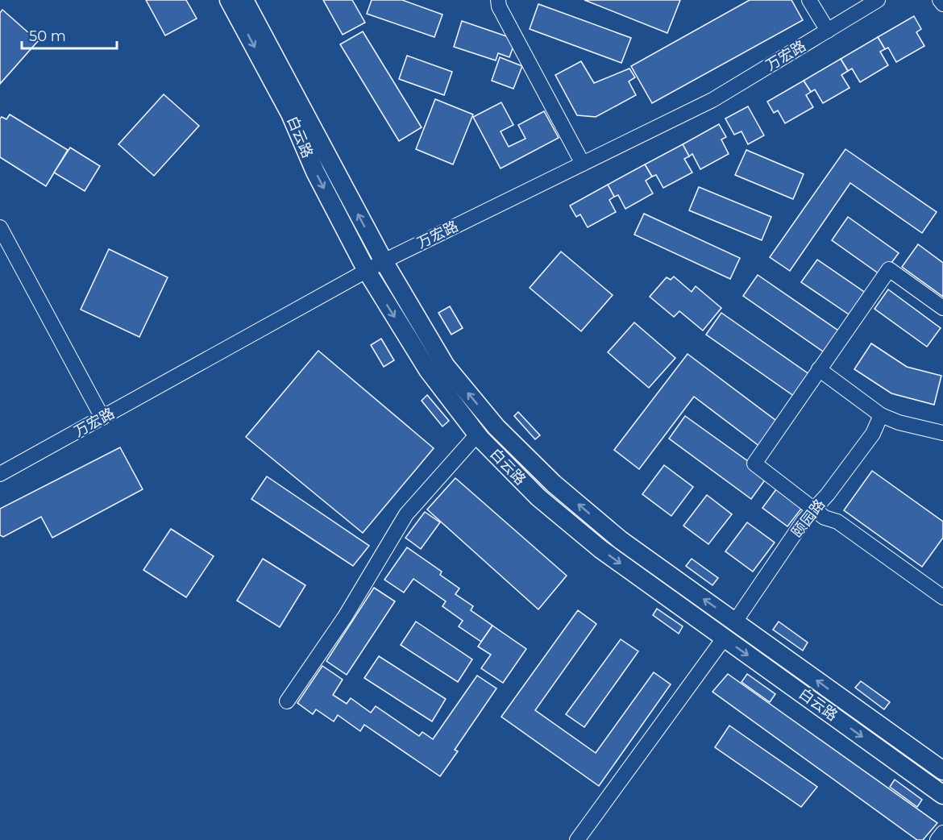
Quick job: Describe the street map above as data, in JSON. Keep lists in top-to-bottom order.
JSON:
{
  "streets": {
    "main road": ["白云路"],
    "street": ["万宏路", "颐园路"]
  },
  "crossings": [
    ["万宏路", "白云路"],
    ["白云路", "颐园路"]
  ],
  "scale_bar": "50 m"
}
